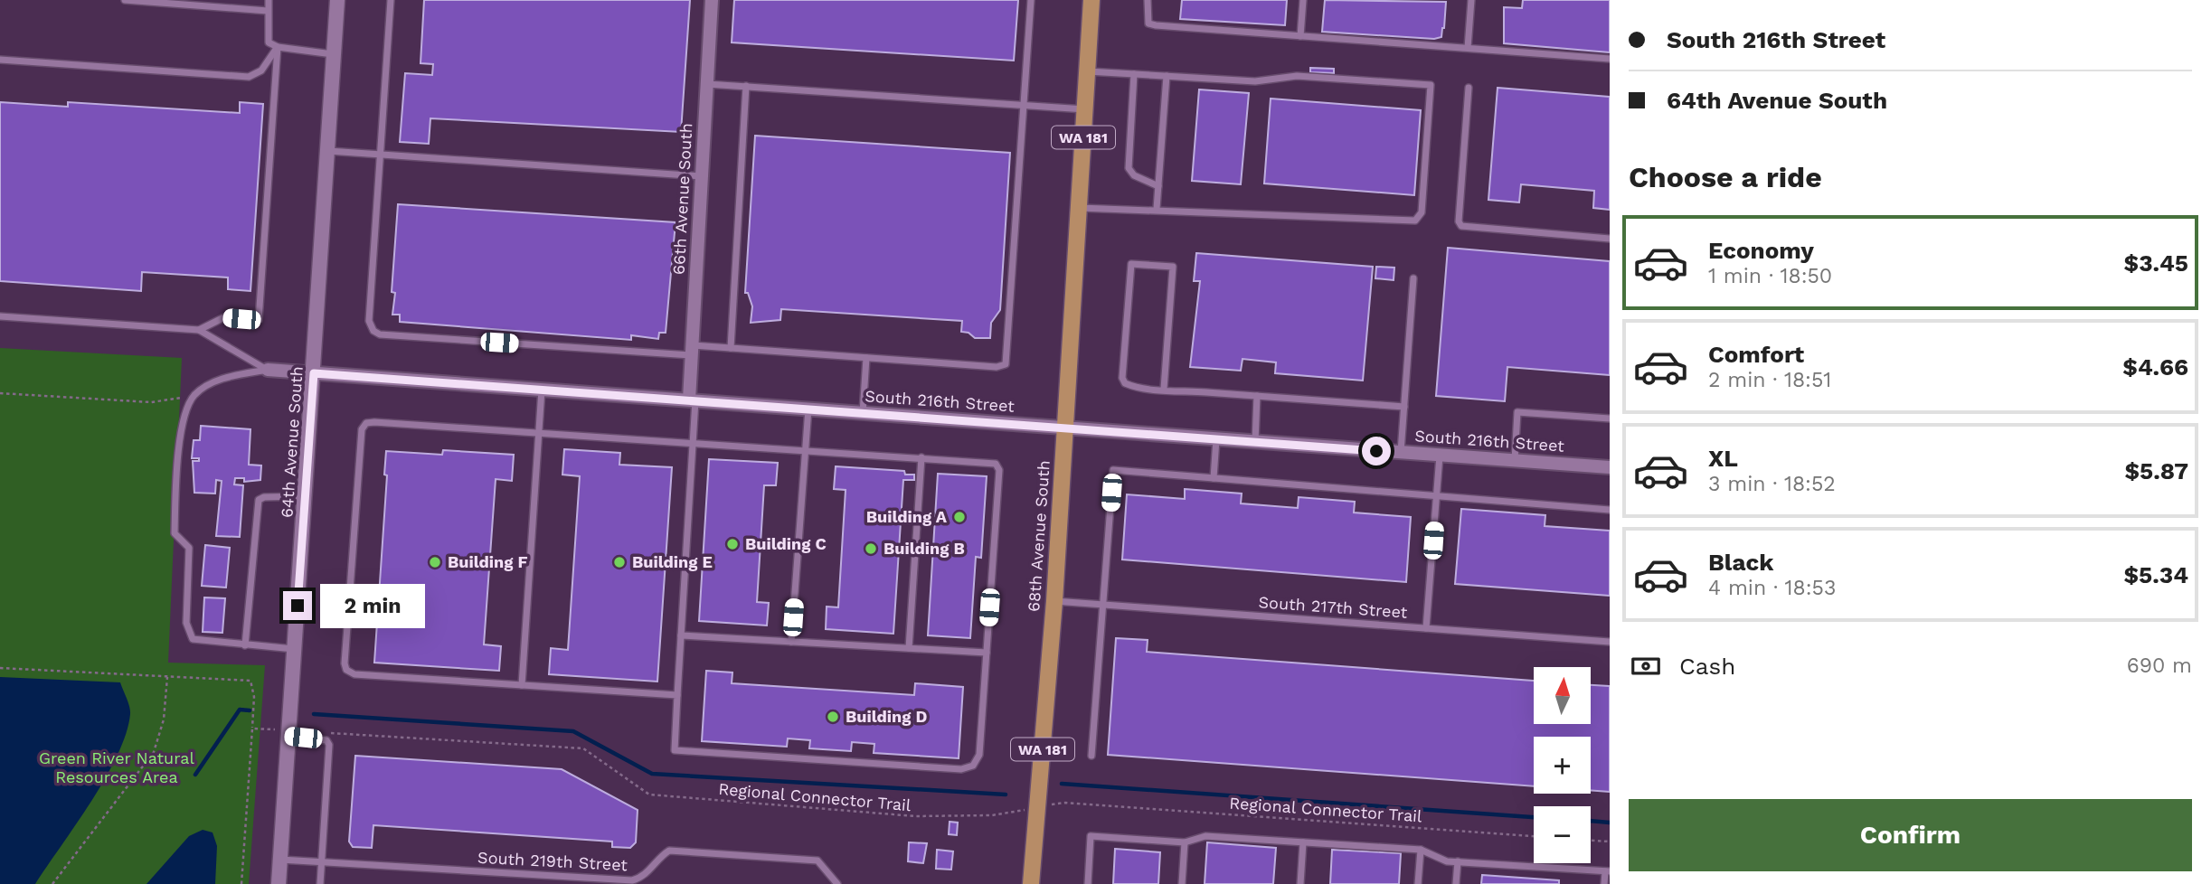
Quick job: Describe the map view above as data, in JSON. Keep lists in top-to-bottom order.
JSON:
{
  "streets": {
    "main road": ["WA 181", "68th Avenue South"],
    "street": ["66th Avenue South", "South 216th Street", "64th Avenue South"],
    "lane": ["South 217th Street", "South 219th Street"],
    "path": ["Regional Connector Trail"]
  },
  "crossings": [
    ["66th Avenue South", "South 216th Street"],
    ["South 216th Street", "64th Avenue South"],
    ["South 216th Street", "68th Avenue South"],
    ["64th Avenue South", "South 219th Street"],
    ["68th Avenue South", "South 217th Street"],
    ["68th Avenue South", "Regional Connector Trail"]
  ],
  "parks": ["Green River Natural Resources Area"],
  "places": [
    "Building A",
    "Building C",
    "Building B",
    "Building F",
    "Building E",
    "Building D"
  ],
  "north": "top",
  "page": {
    "banner": ["South 216th Street", "64th Avenue South"],
    "heading": "Choose a ride",
    "list": [
      {
        "name": "Economy",
        "note": "1 min · 18:50",
        "value": "$3.45"
      },
      {
        "name": "Comfort",
        "note": "2 min · 18:51",
        "value": "$4.66"
      },
      {
        "name": "XL",
        "note": "3 min · 18:52",
        "value": "$5.87"
      },
      {
        "name": "Black",
        "note": "4 min · 18:53",
        "value": "$5.34"
      }
    ],
    "bubble": "2 min",
    "pay": ["Cash", "690 m"],
    "map_buttons": ["+", "−"],
    "buttons": "Confirm"
  }
}
